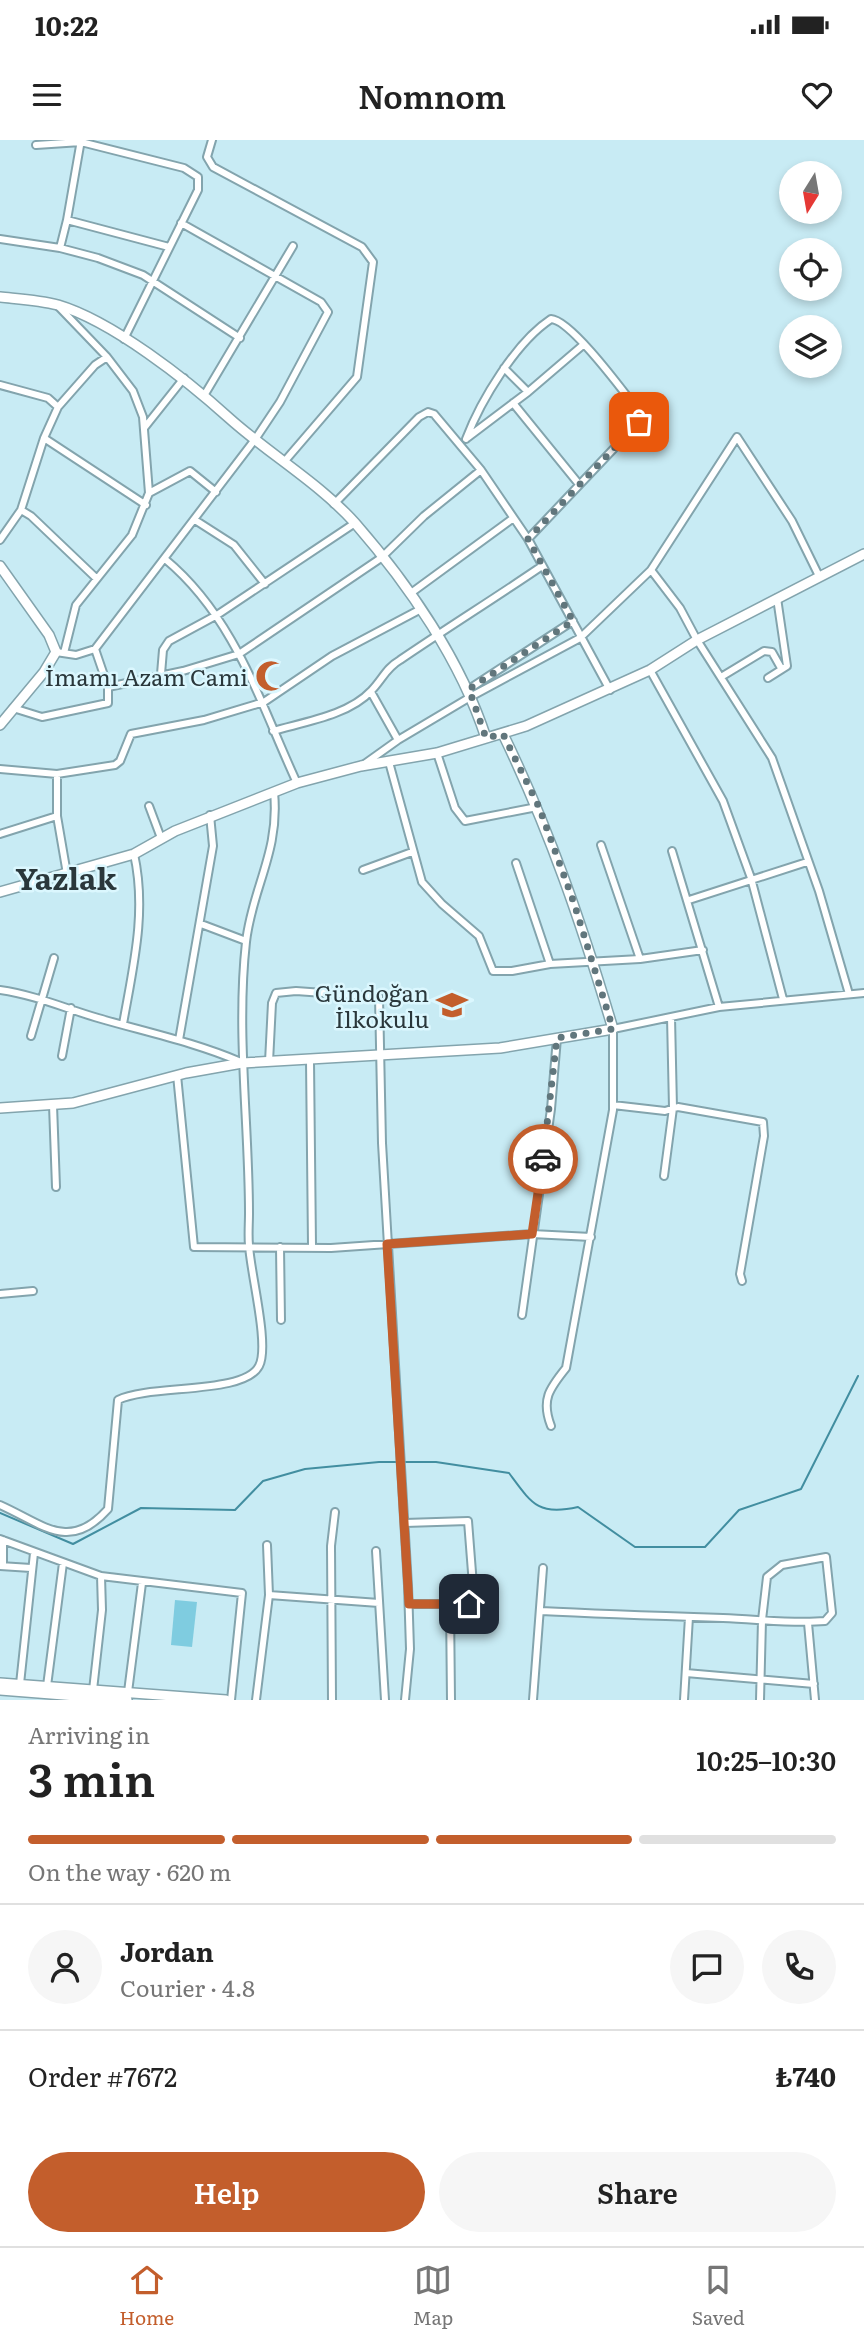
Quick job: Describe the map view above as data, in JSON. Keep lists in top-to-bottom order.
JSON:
{
  "districts": ["Yazlak"],
  "places": {
    "mosque": ["İmamı Azam Cami"],
    "school or university": ["Gündoğan İlkokulu"]
  },
  "north": "bottom",
  "page": {
    "status": "10:22",
    "header": "Nomnom",
    "heading": ["3 min", "Arriving in", "10:25–10:30"],
    "panel": [
      "Jordan",
      "Courier · 4.8",
      "Order #7672",
      "₺740"
    ],
    "bar": "On the way · 620 m",
    "buttons": ["Help", "Share"],
    "tabs": ["Home", "Map", "Saved"]
  }
}
